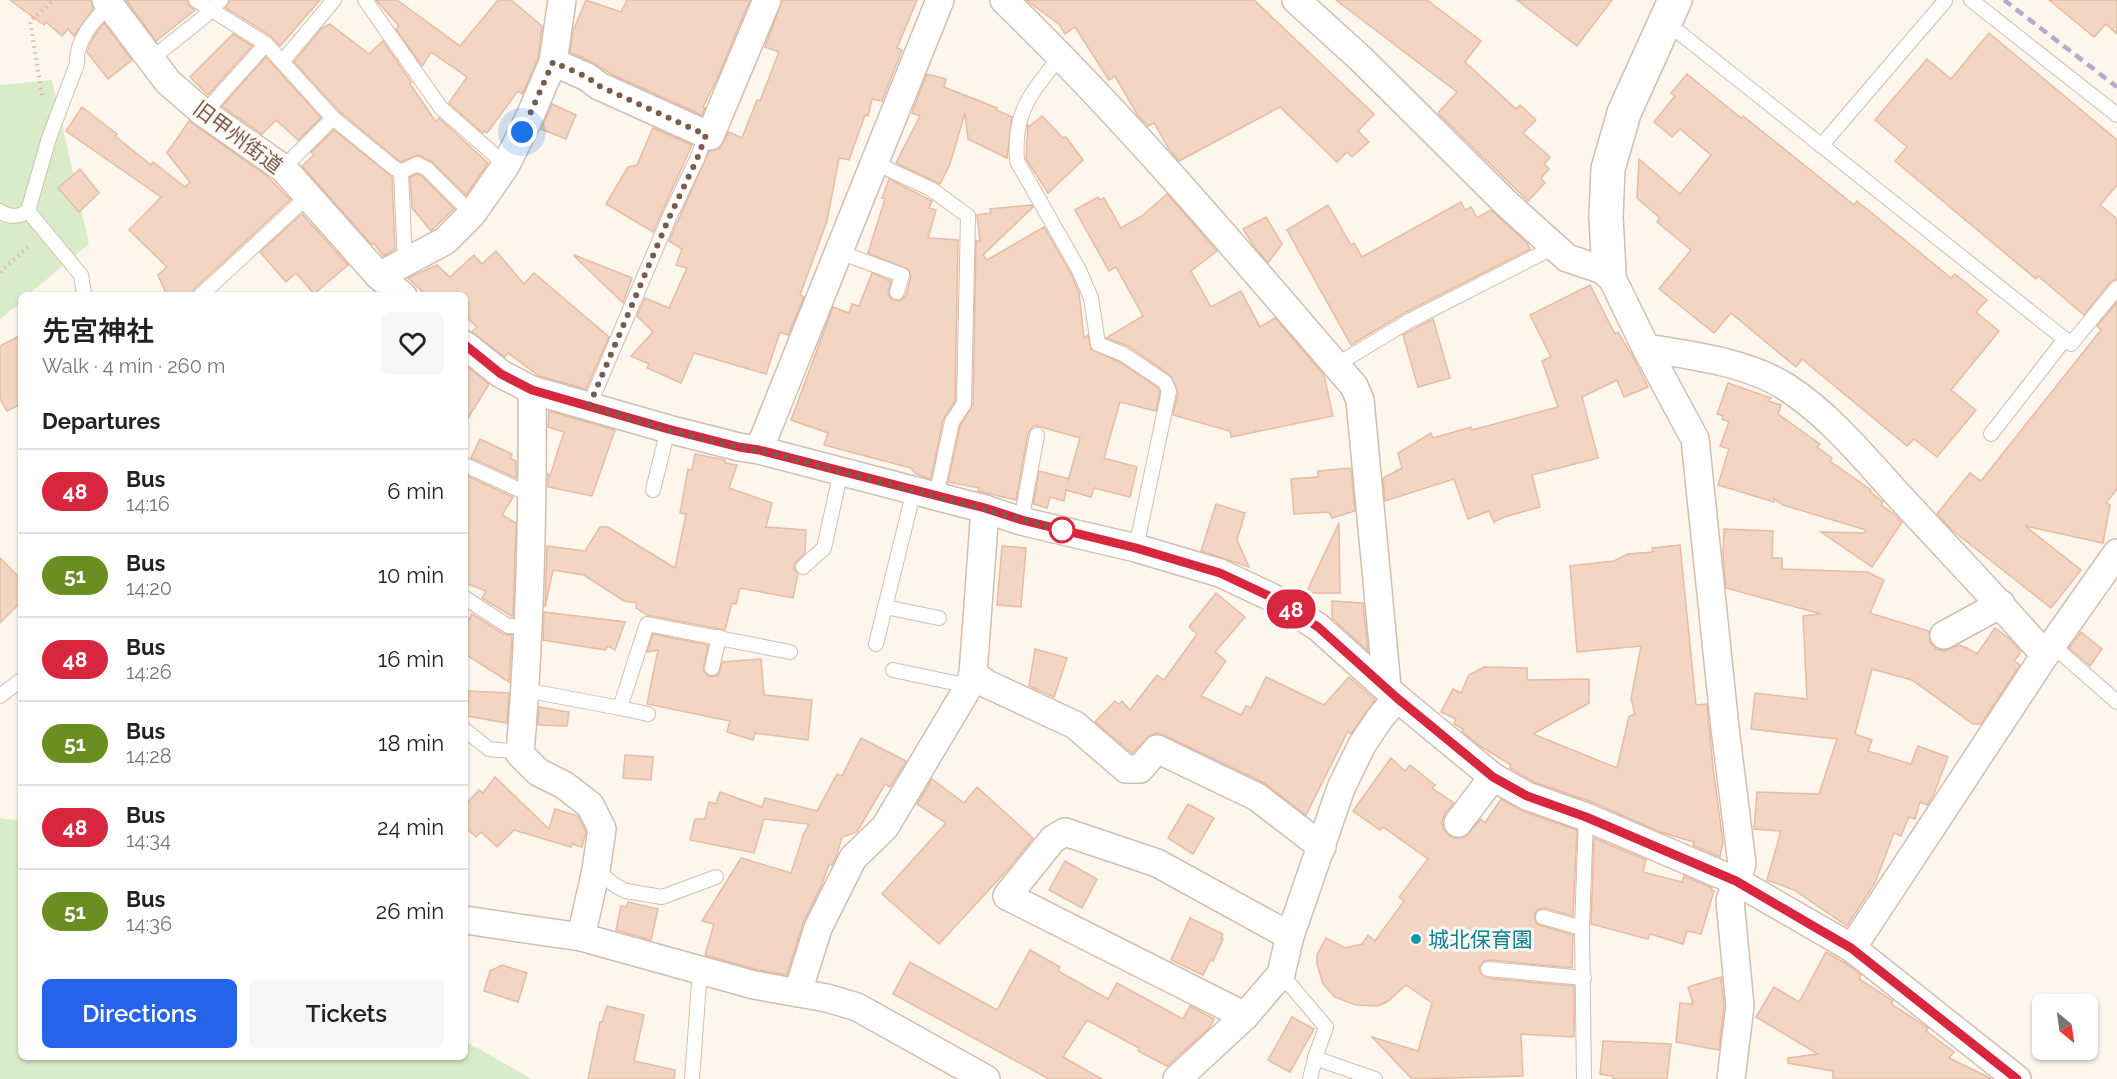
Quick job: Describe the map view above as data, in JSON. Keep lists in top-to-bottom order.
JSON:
{
  "streets": {
    "street": ["旧甲州街道"]
  },
  "places": ["城北保育園"],
  "lines": ["bus line 48"],
  "north": "bottom right",
  "page": {
    "on_map": "48",
    "heading": [
      ["先宮神社", "Walk · 4 min · 260 m"],
      "Departures"
    ],
    "list": [
      {
        "mark": "48",
        "name": "Bus",
        "note": "14:16",
        "value": "6 min"
      },
      {
        "mark": "51",
        "name": "Bus",
        "note": "14:20",
        "value": "10 min"
      },
      {
        "mark": "48",
        "name": "Bus",
        "note": "14:26",
        "value": "16 min"
      },
      {
        "mark": "51",
        "name": "Bus",
        "note": "14:28",
        "value": "18 min"
      },
      {
        "mark": "48",
        "name": "Bus",
        "note": "14:34",
        "value": "24 min"
      },
      {
        "mark": "51",
        "name": "Bus",
        "note": "14:36",
        "value": "26 min"
      }
    ],
    "buttons": ["Directions", "Tickets"]
  }
}
